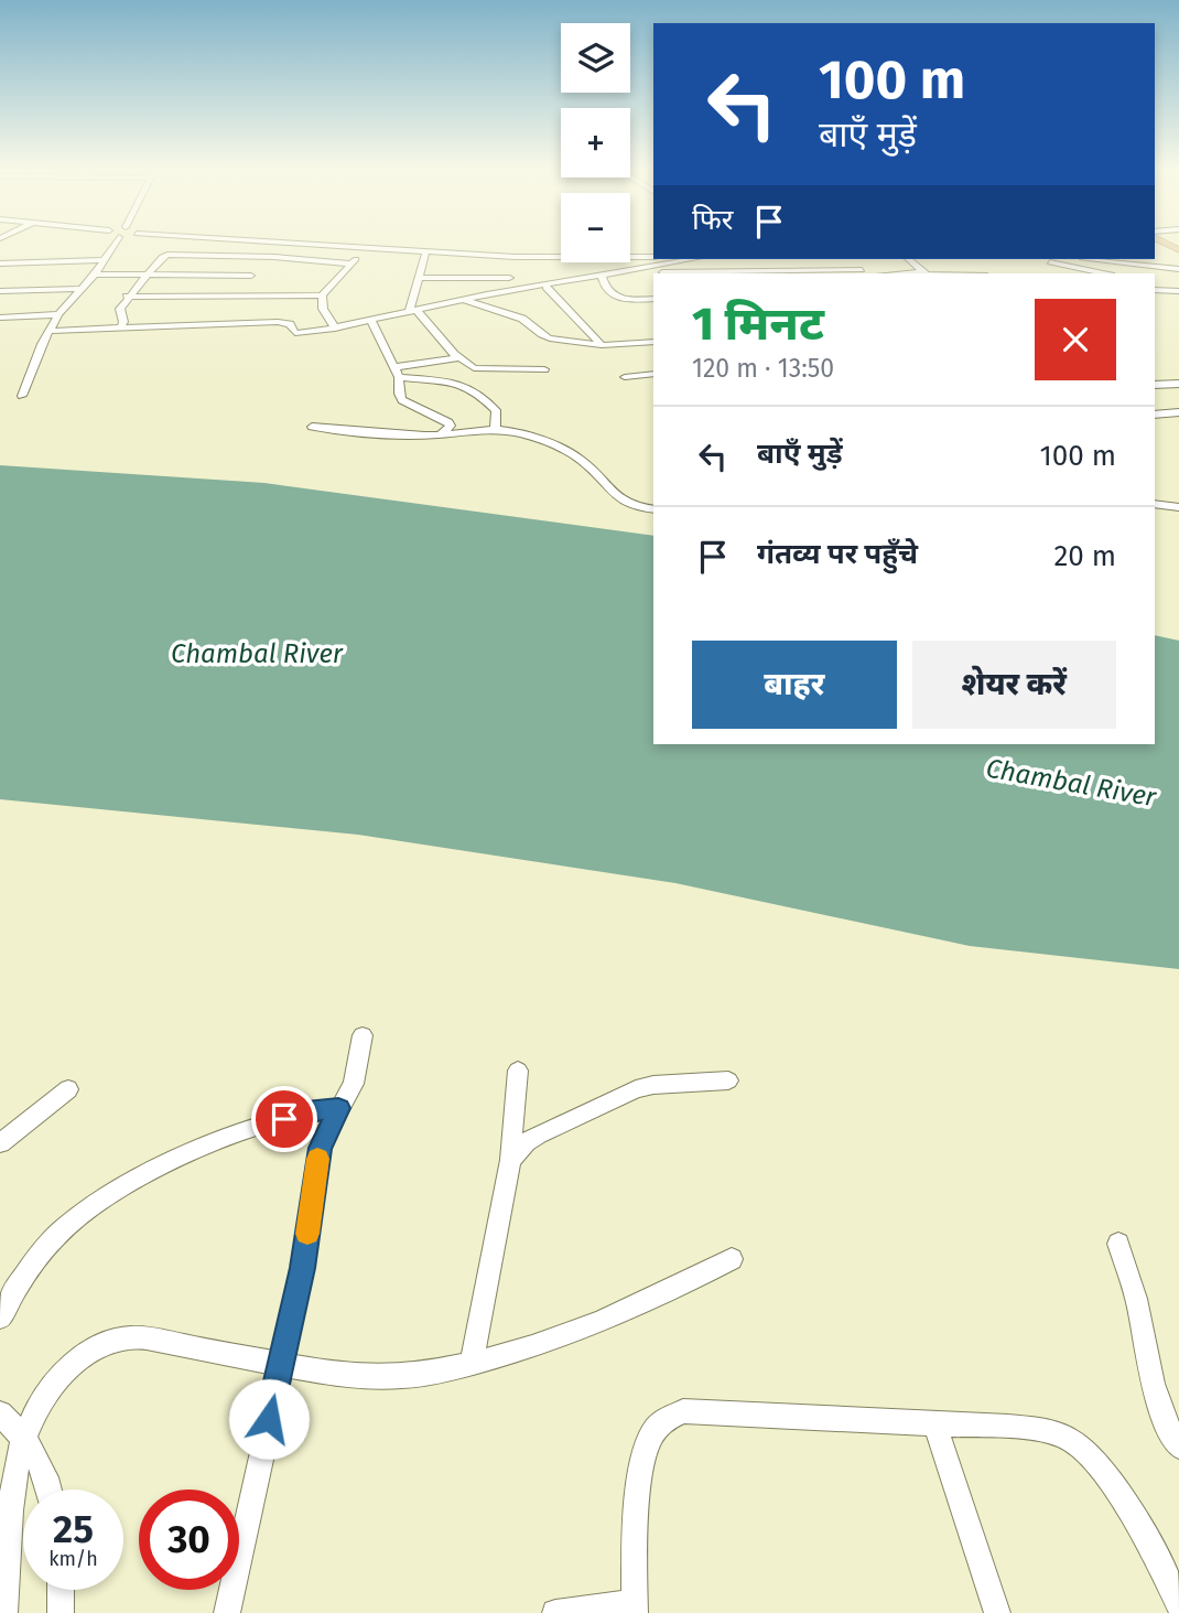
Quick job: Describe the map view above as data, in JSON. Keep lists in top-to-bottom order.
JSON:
{
  "water": ["Chambal River"],
  "page": {
    "map_buttons": ["+", "−"],
    "turn": ["100 m", "बाएँ मुड़ें"],
    "then": "फिर",
    "heading": ["1 मिनट", "120 m · 13:50"],
    "list": [
      {
        "name": "बाएँ मुड़ें",
        "value": "100 m"
      },
      {
        "name": "गंतव्य पर पहुँचे",
        "value": "20 m"
      }
    ],
    "buttons": ["बाहर", "शेयर करें"],
    "speed": "25 km/h",
    "limit": "30"
  }
}
